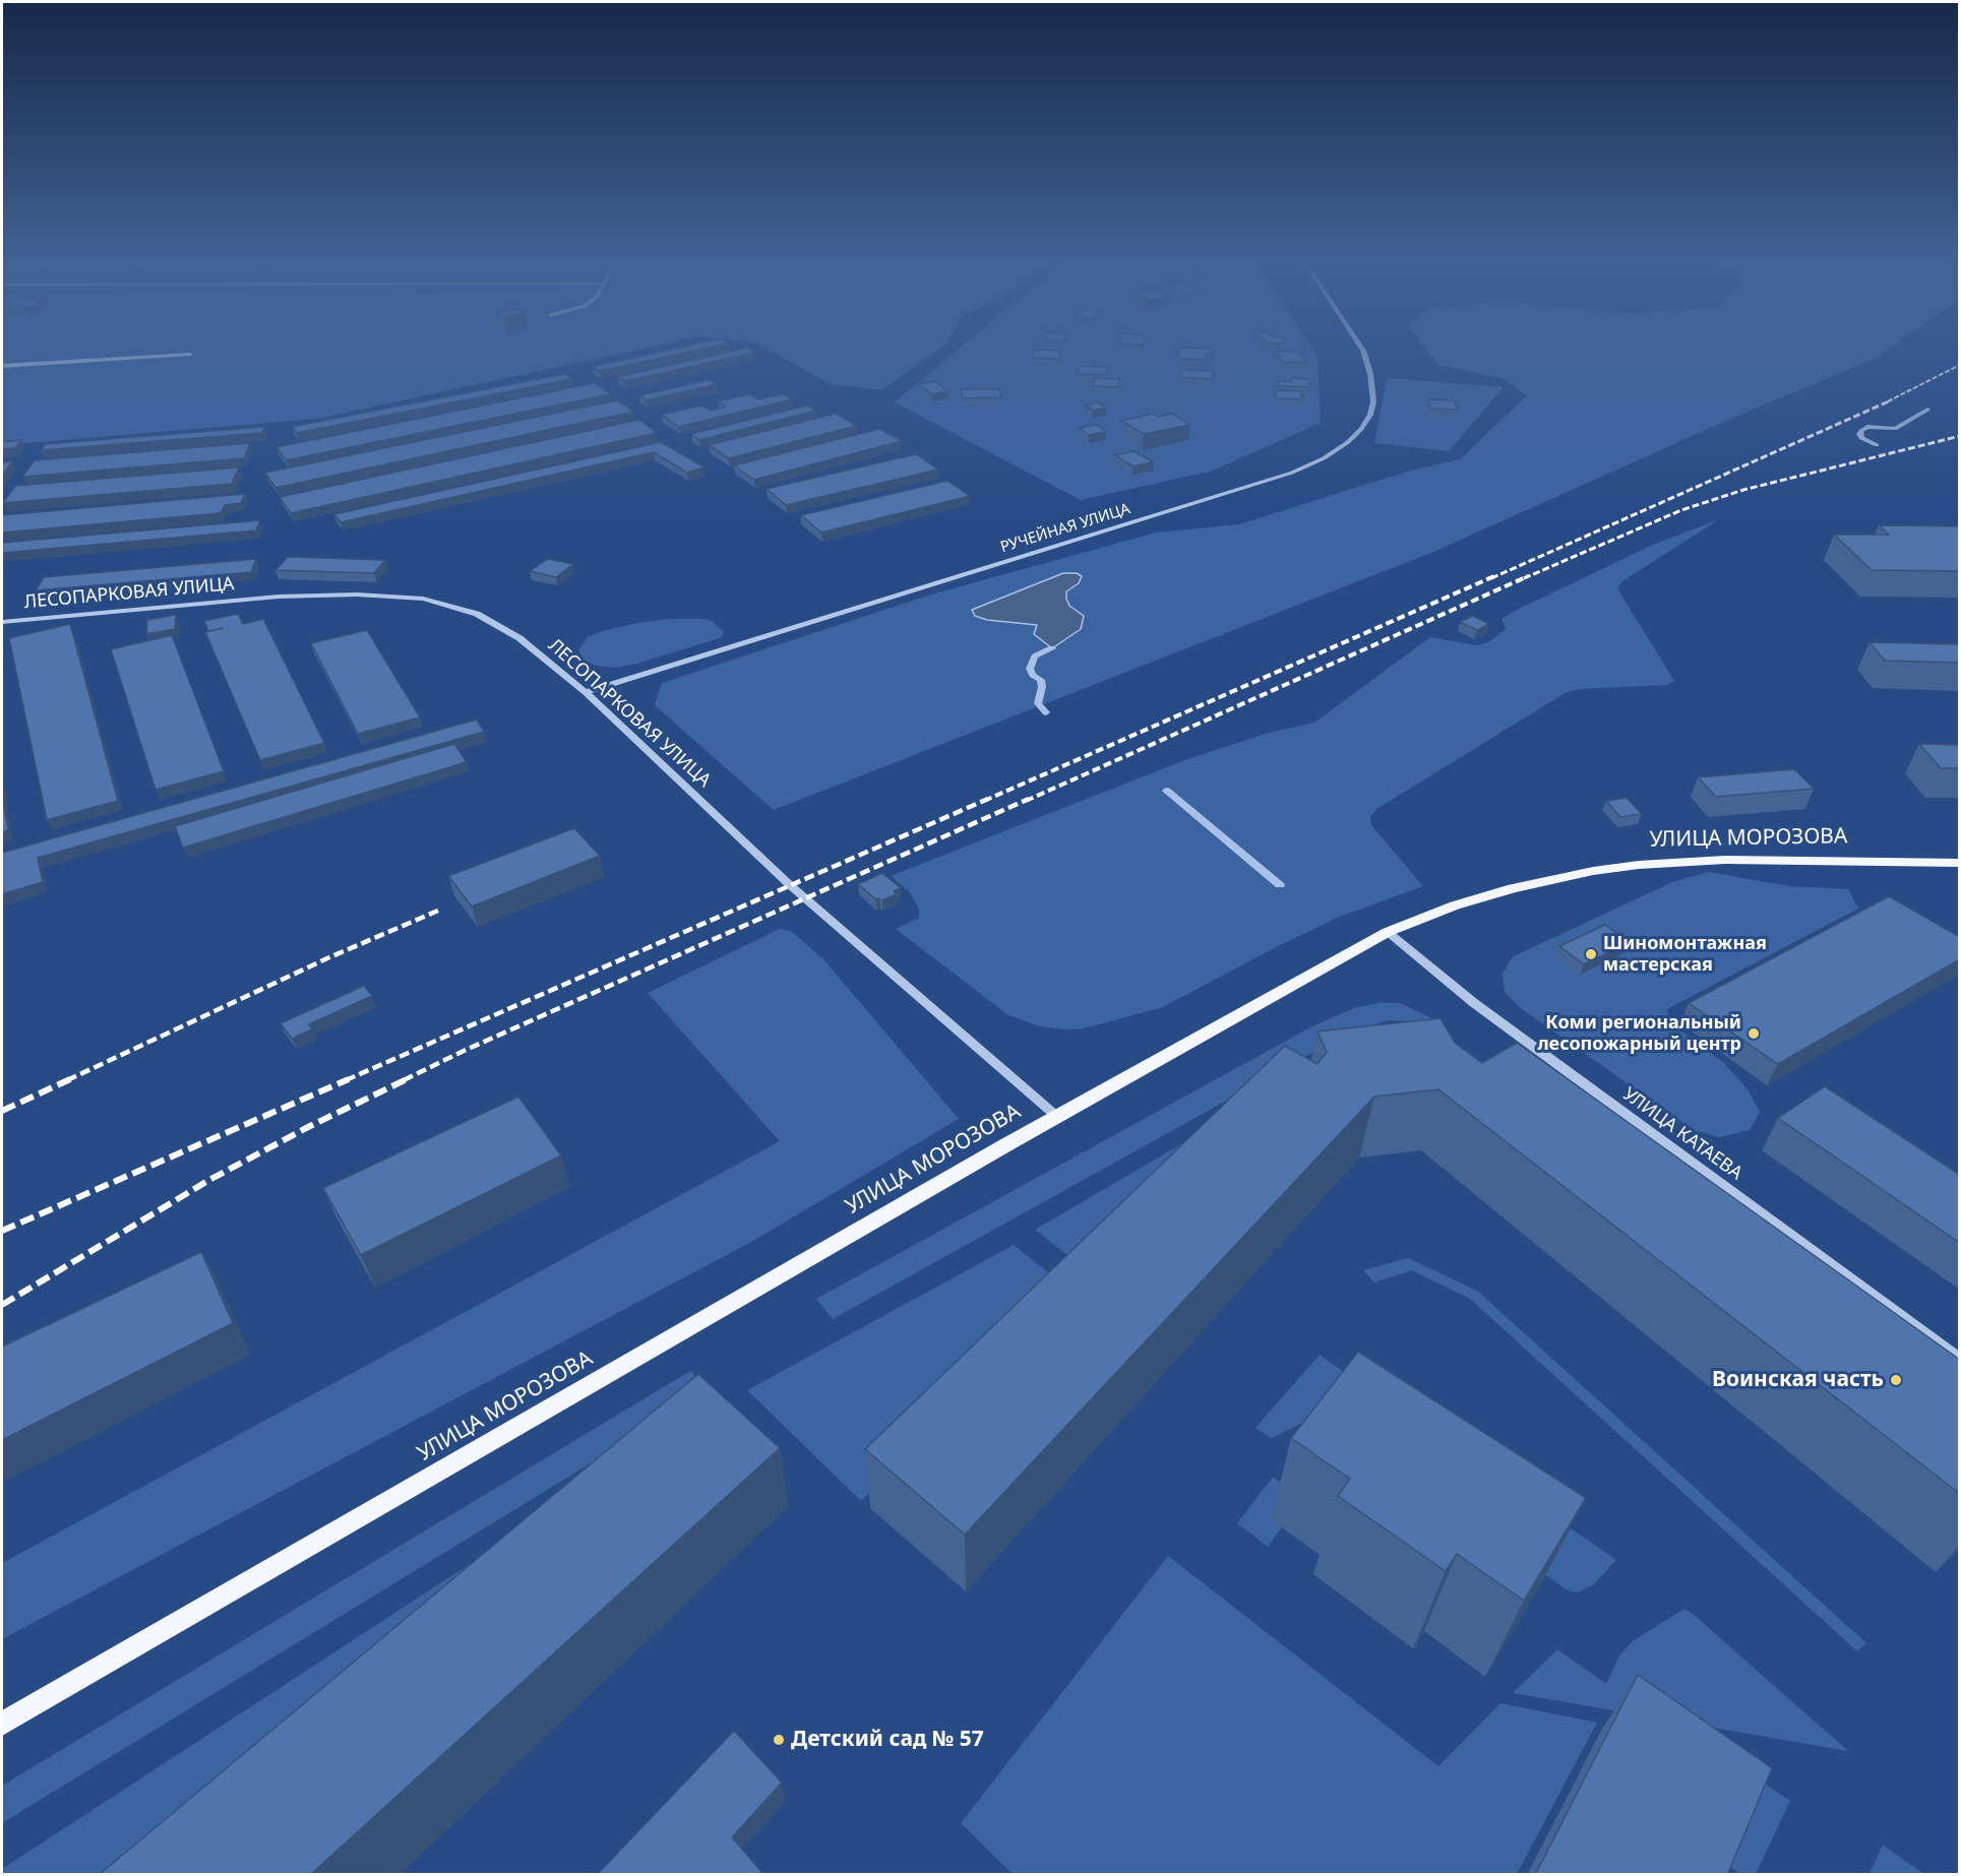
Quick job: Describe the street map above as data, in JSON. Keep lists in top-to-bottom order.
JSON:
{
  "streets": {
    "main road": ["УЛИЦА МОРОЗОВА"],
    "street": ["РУЧЕЙНАЯ УЛИЦА", "ЛЕСОПАРКОВАЯ УЛИЦА", "УЛИЦА КАТАЕВА"]
  },
  "crossings": [
    ["РУЧЕЙНАЯ УЛИЦА", "ЛЕСОПАРКОВАЯ УЛИЦА"],
    ["ЛЕСОПАРКОВАЯ УЛИЦА", "УЛИЦА МОРОЗОВА"],
    ["УЛИЦА МОРОЗОВА", "УЛИЦА КАТАЕВА"]
  ],
  "places": [
    "Шиномонтажная мастерская",
    "Коми региональный лесопожарный центр",
    "Воинская часть",
    "Детский сад № 57"
  ]
}
